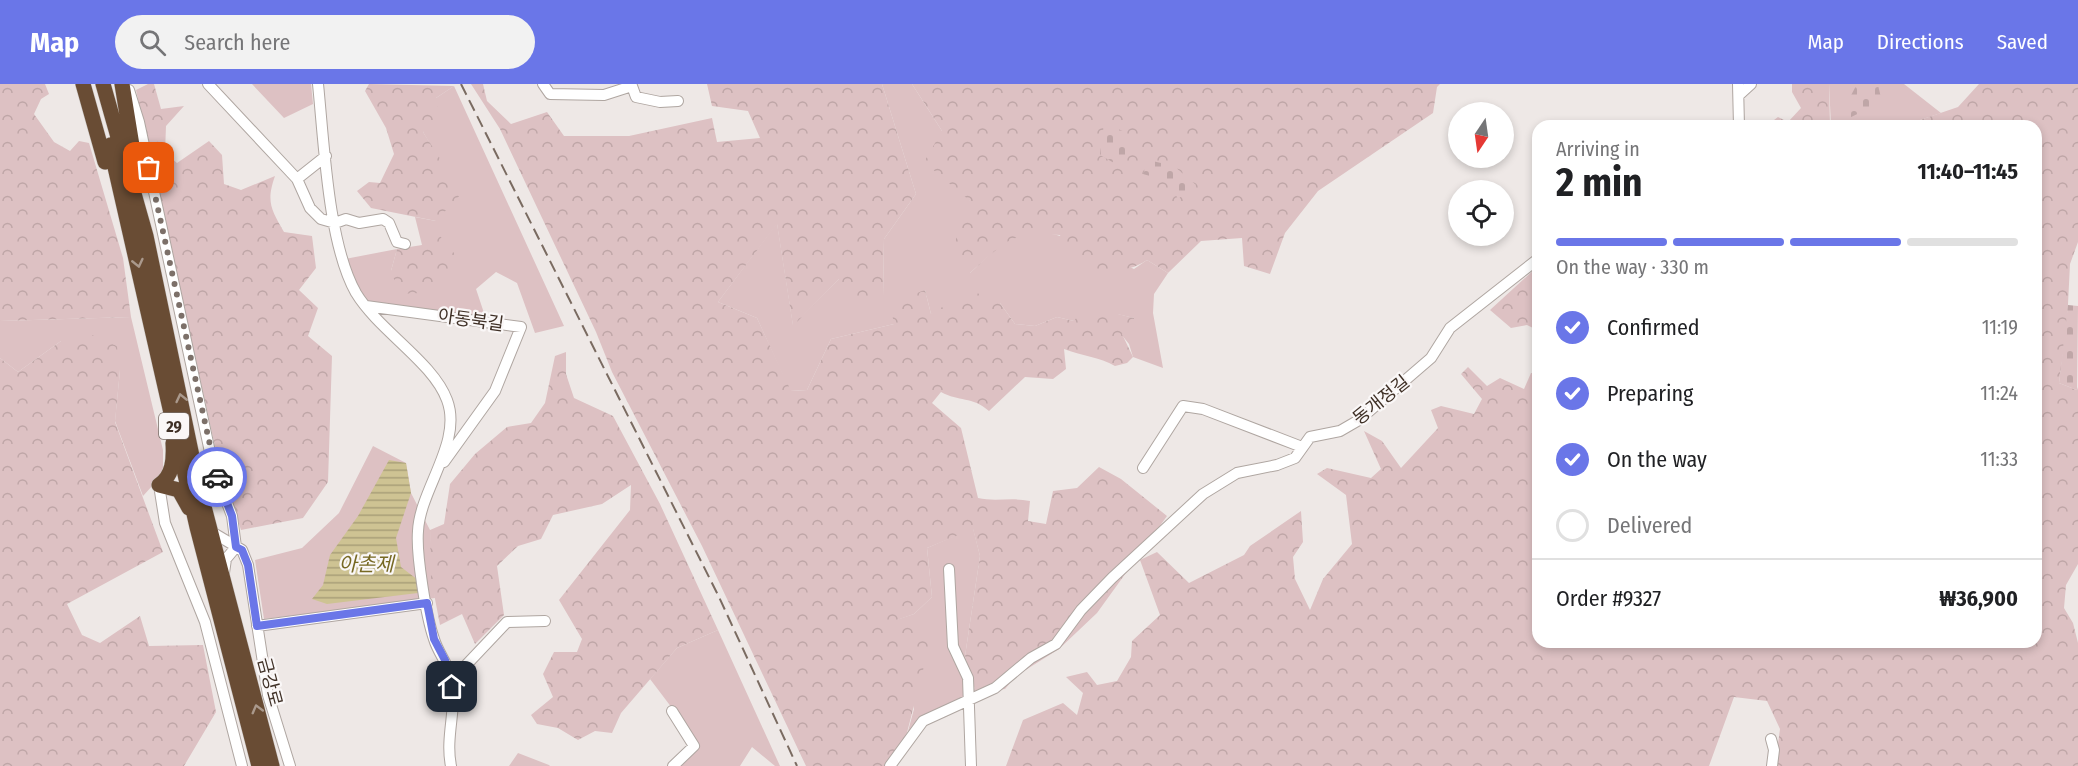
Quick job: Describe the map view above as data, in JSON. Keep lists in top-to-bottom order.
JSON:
{
  "streets": {
    "highway": ["29", "금강로"],
    "street": ["아동북길", "동개정길"]
  },
  "water": ["아촌제"],
  "north": "bottom",
  "page": {
    "header": "Map",
    "search": "Search here",
    "nav": ["Map", "Directions", "Saved"],
    "heading": ["2 min", "Arriving in", "11:40–11:45"],
    "panel": ["Order #9327", "₩36,900"],
    "bar": "On the way · 330 m",
    "list": [
      ["Confirmed", "11:19"],
      ["Preparing", "11:24"],
      ["On the way", "11:33"],
      "Delivered"
    ]
  }
}
